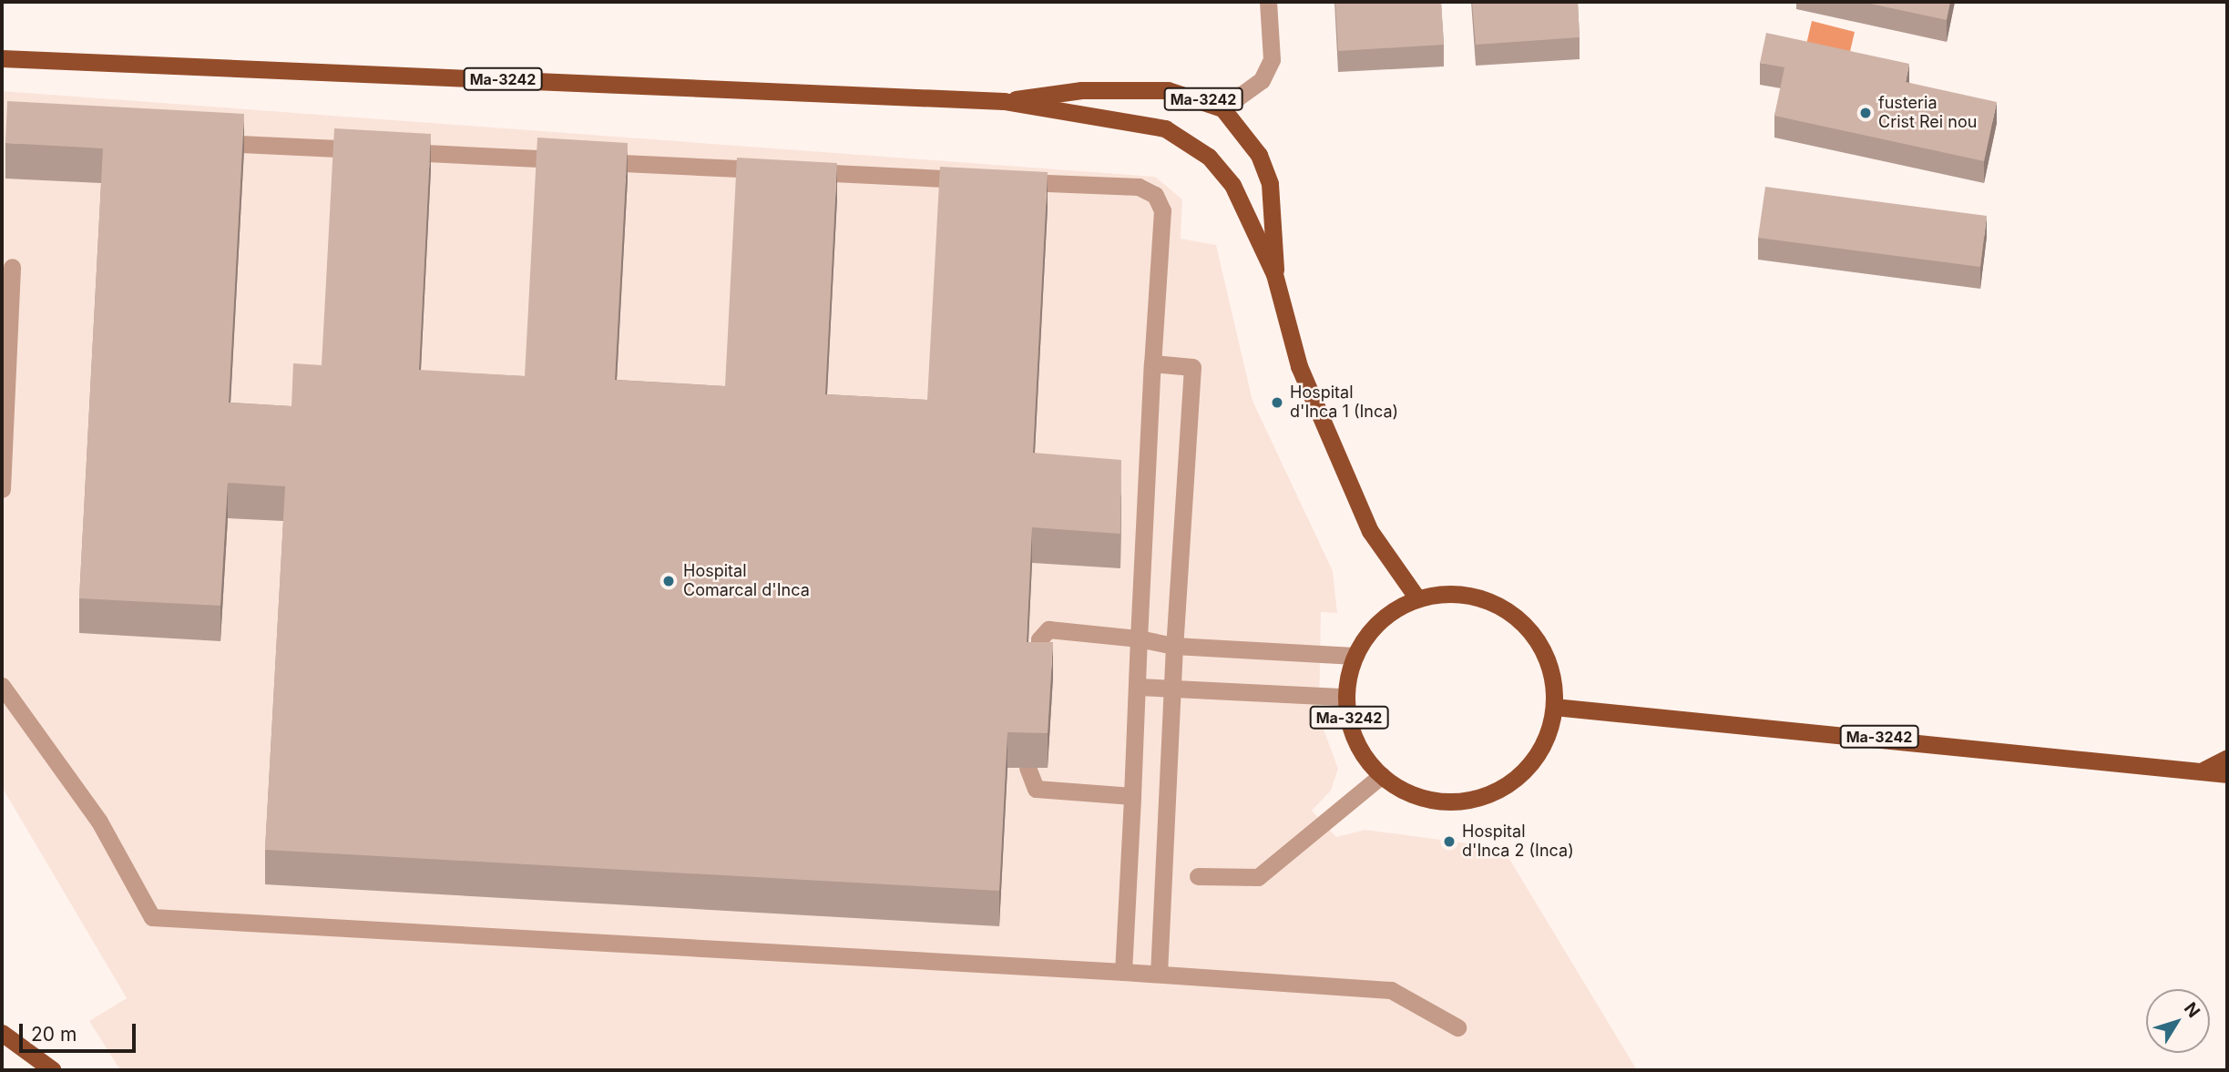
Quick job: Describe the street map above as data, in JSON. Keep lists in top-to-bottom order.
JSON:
{
  "streets": {
    "main road": ["Ma-3242"]
  },
  "places": [
    "fusteria Crist Rei nou",
    "Hospital d'Inca 1 (Inca)",
    "Hospital Comarcal d'Inca",
    "Hospital d'Inca 2 (Inca)"
  ],
  "scale_bar": "20 m",
  "north": "top right"
}
